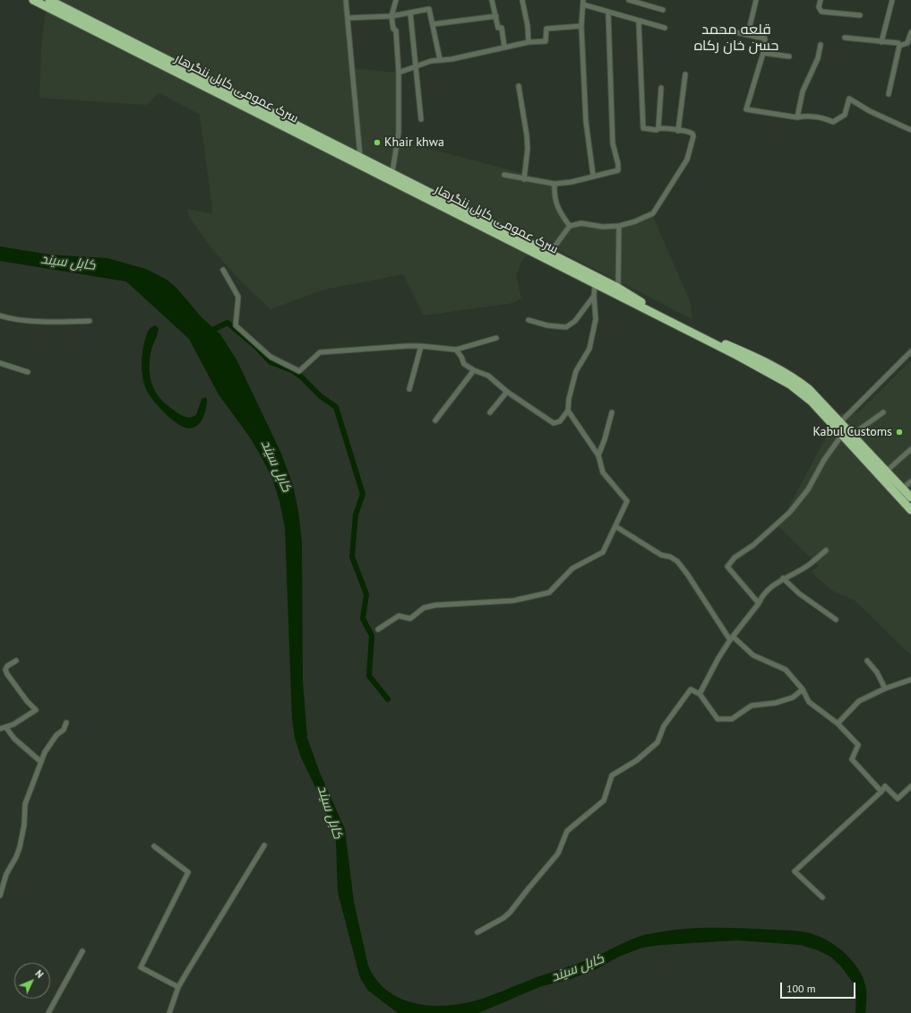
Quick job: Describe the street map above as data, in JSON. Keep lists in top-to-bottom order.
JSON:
{
  "streets": {
    "highway": ["سرک عمومی کابل ننگرهار"]
  },
  "districts": ["قلعه محمد حسن خان رکاه"],
  "water": ["کابل سيند"],
  "places": ["Khair khwa", "Kabul Customs"],
  "scale_bar": "100 m",
  "north": "top right"
}
